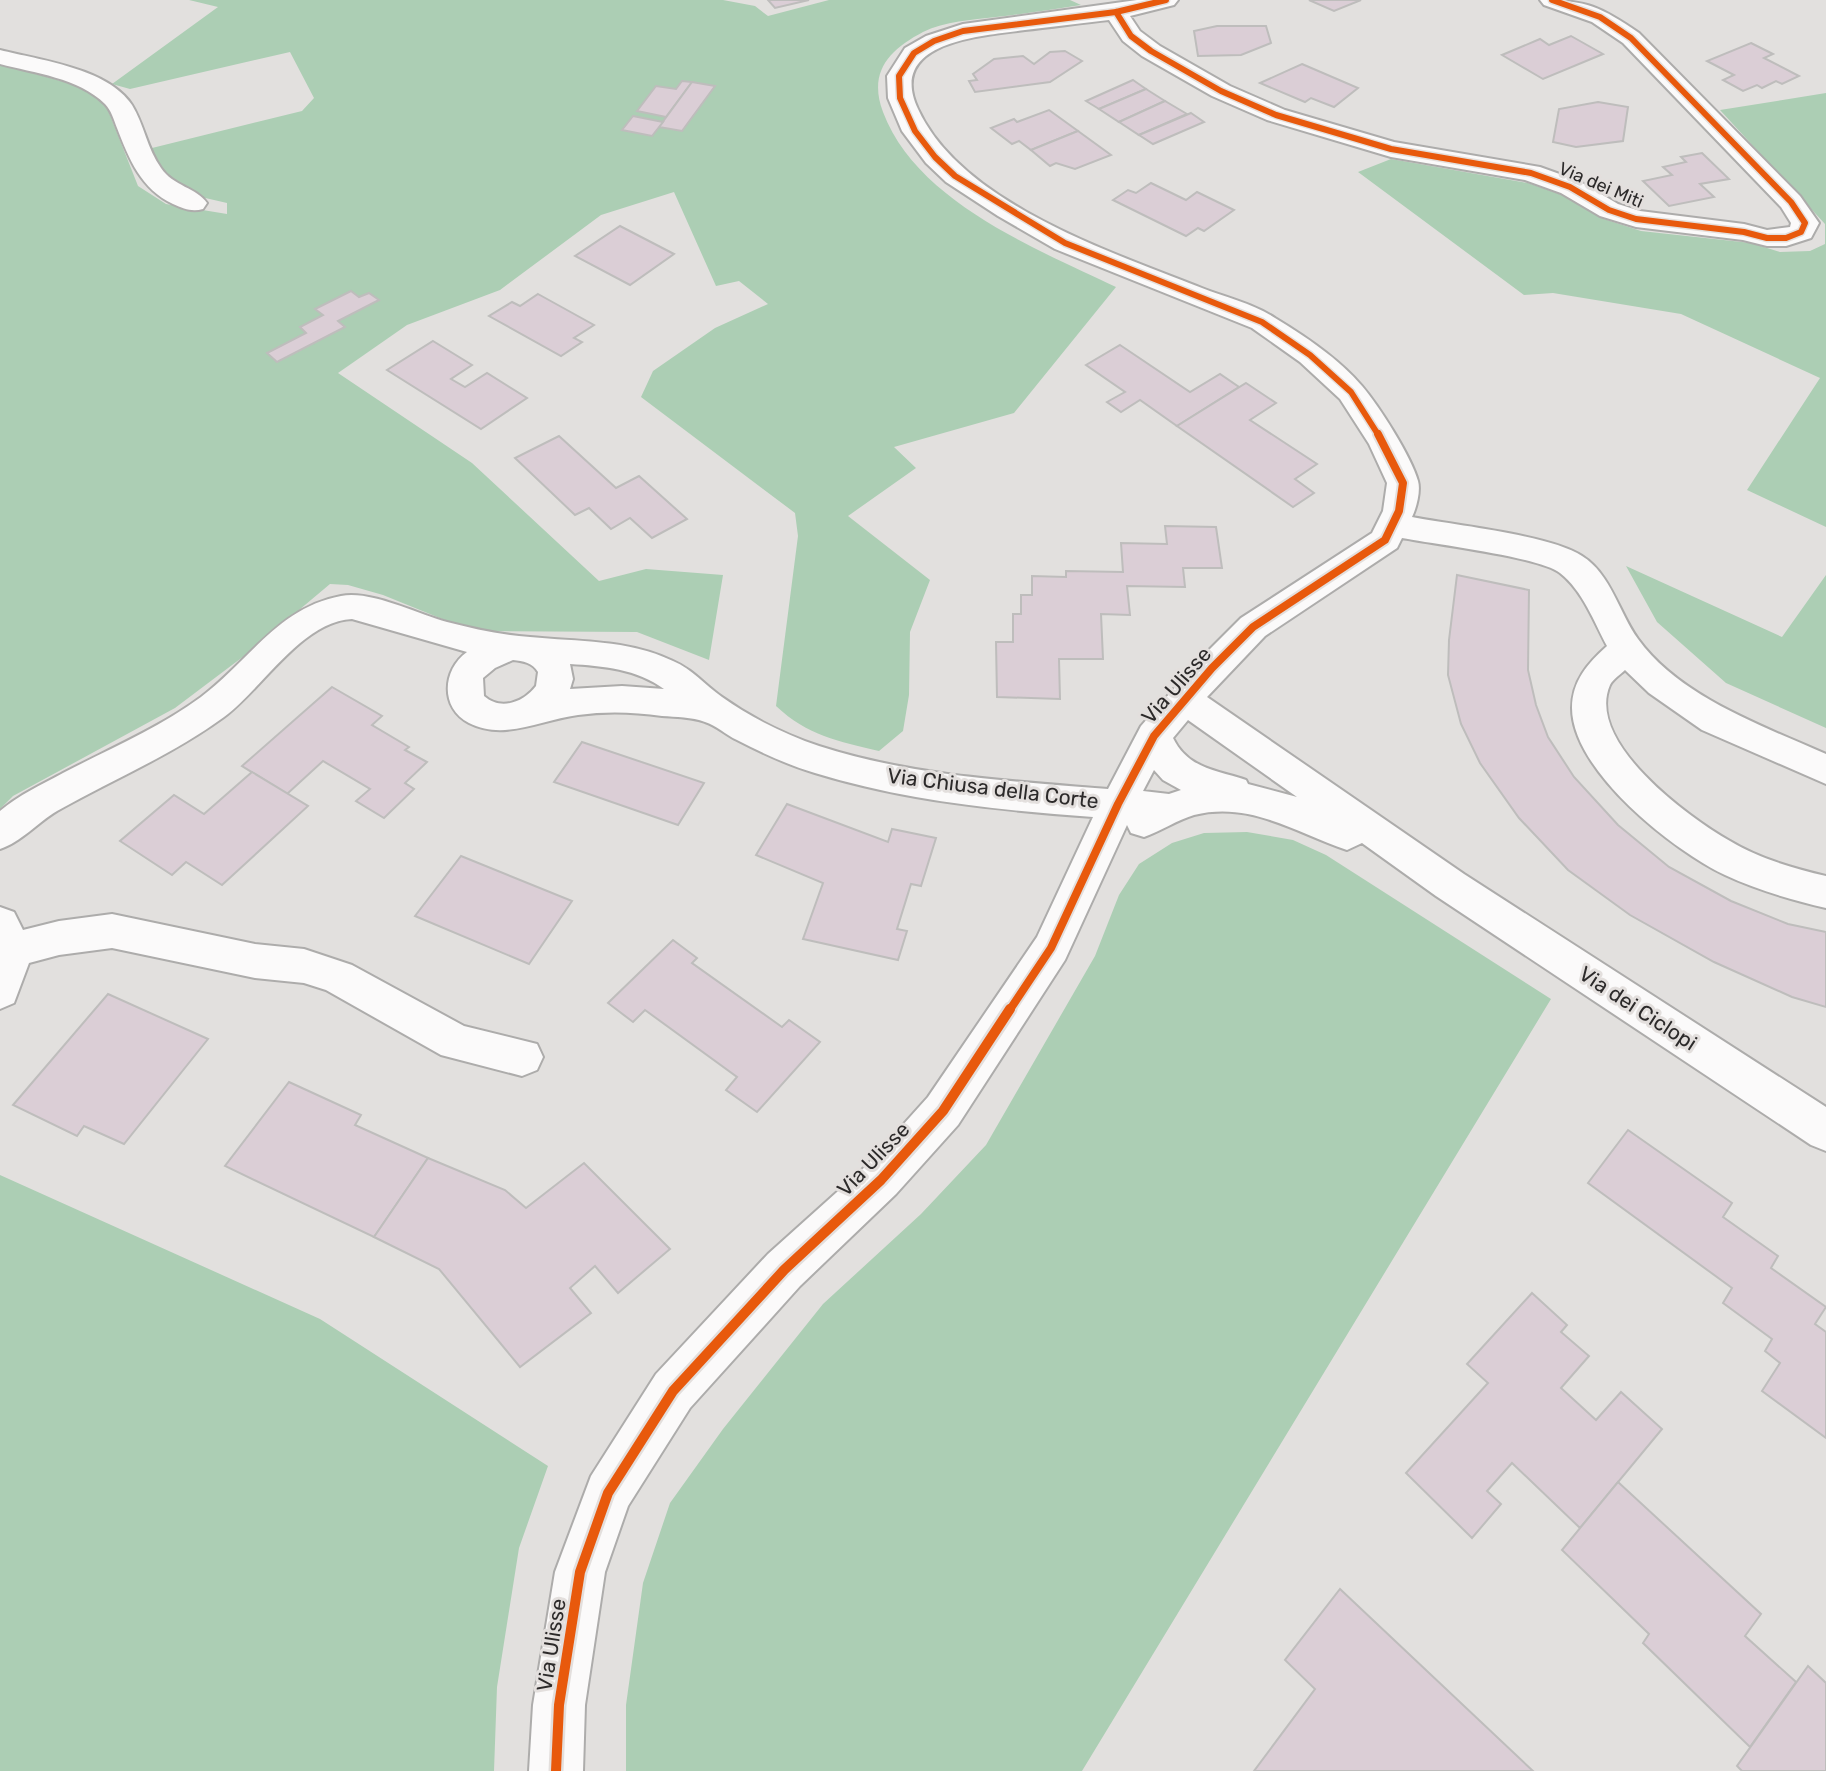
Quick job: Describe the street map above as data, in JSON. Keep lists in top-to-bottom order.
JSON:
{
  "streets": {
    "street": [
      "Via dei Miti",
      "Via Ulisse",
      "Via Chiusa della Corte",
      "Via dei Ciclopi"
    ]
  },
  "crossings": [
    ["Via dei Miti", "Via Ulisse"],
    ["Via Ulisse", "Via Chiusa della Corte"]
  ]
}
